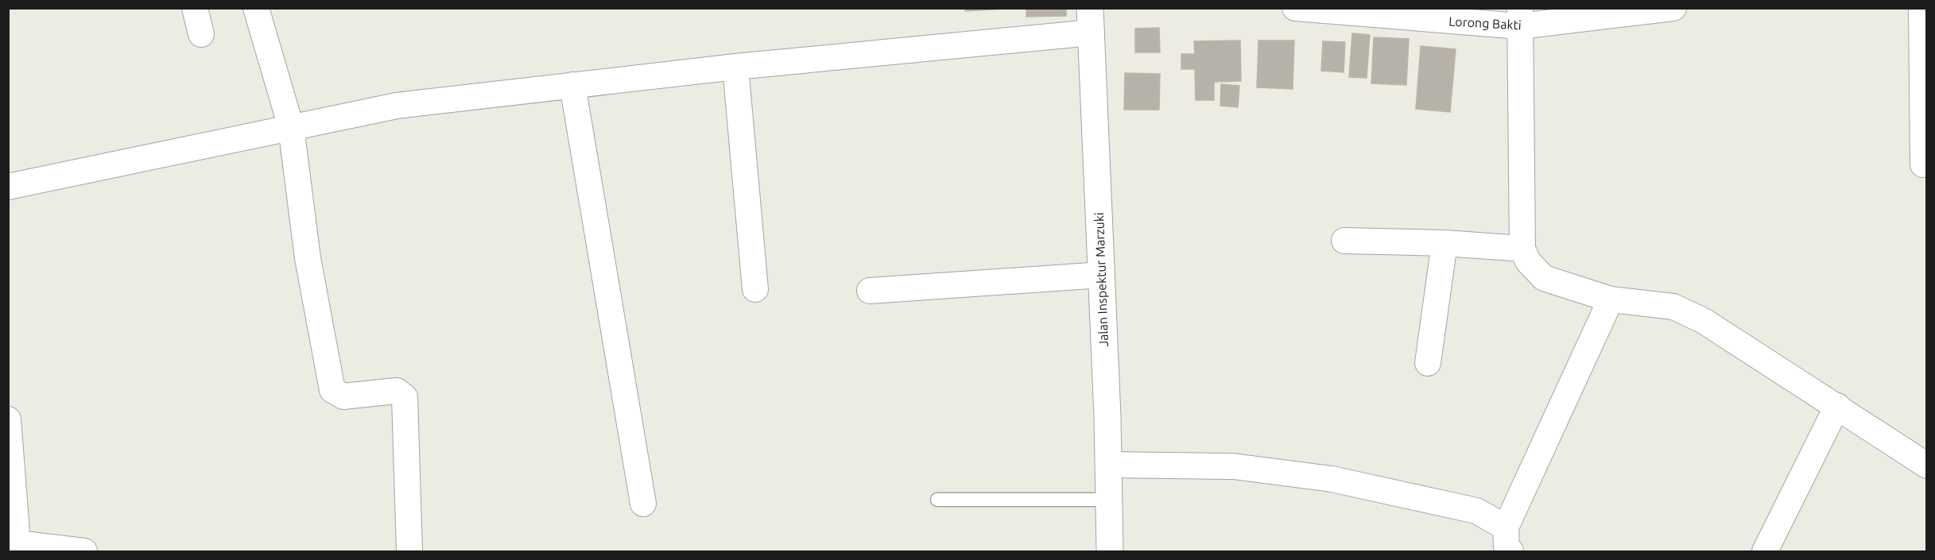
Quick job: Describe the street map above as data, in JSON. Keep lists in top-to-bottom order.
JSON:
{
  "streets": {
    "street": ["Lorong Bakti", "Jalan Inspektur Marzuki"]
  }
}
